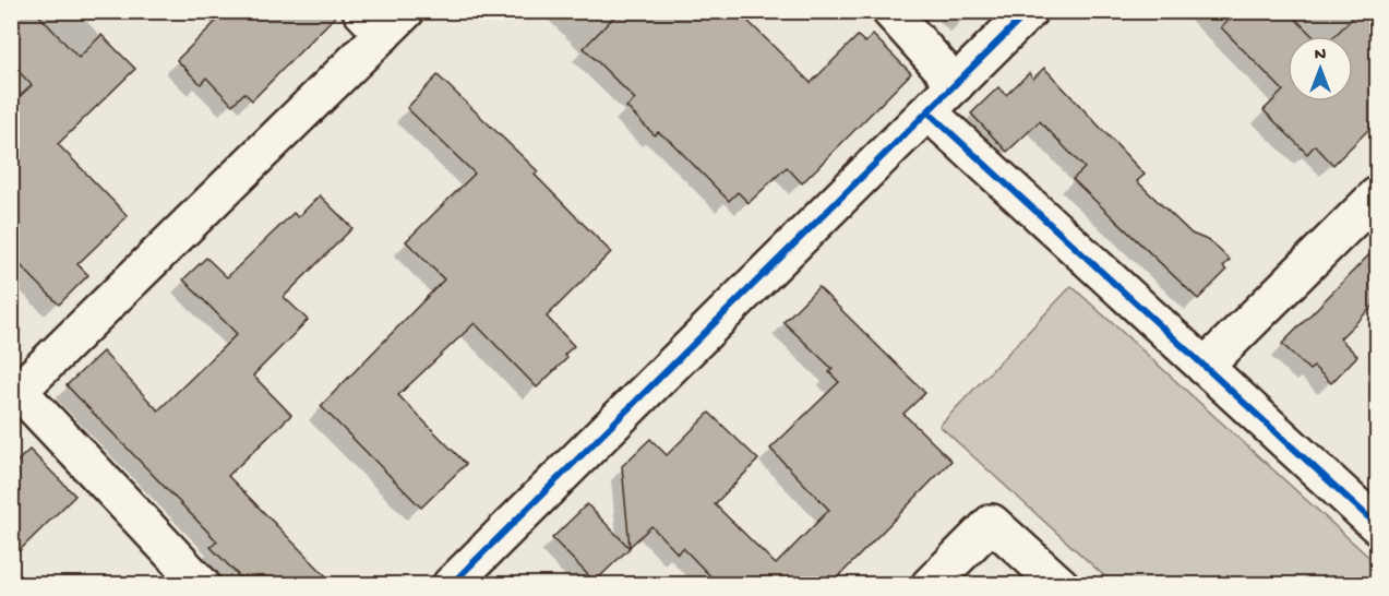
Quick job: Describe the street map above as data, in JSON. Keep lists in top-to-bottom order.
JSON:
{
  "north": "top"
}
